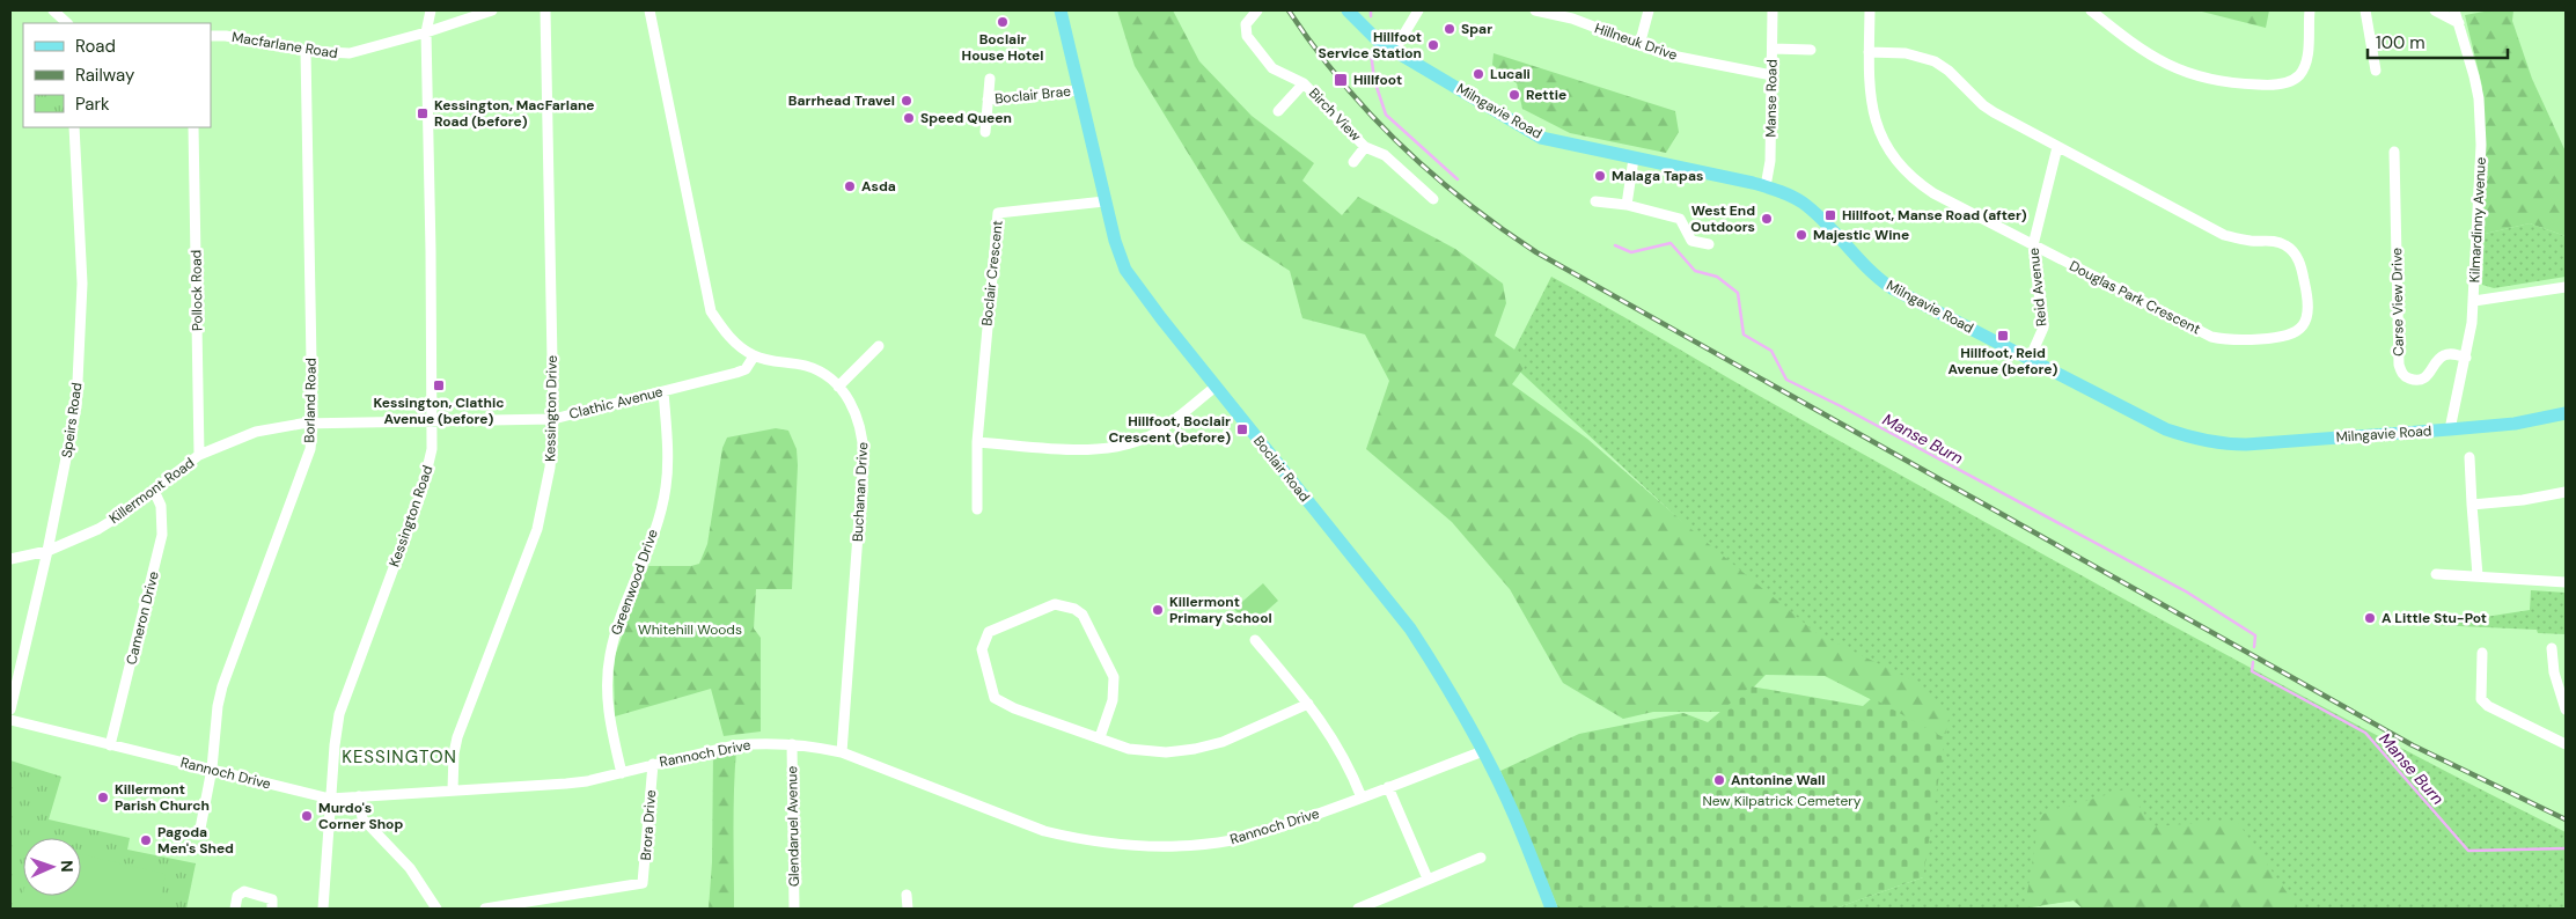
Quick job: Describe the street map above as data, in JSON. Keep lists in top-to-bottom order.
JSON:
{
  "streets": {
    "main road": ["Milngavie Road", "Boclair Road"],
    "street": [
      "Hillneuk Drive",
      "Macfarlane Road",
      "Boclair Brae",
      "Manse Road",
      "Birch View",
      "Kilmardinny Avenue",
      "Boclair Crescent",
      "Reid Avenue",
      "Pollock Road",
      "Douglas Park Crescent",
      "Carse View Drive",
      "Borland Road",
      "Clathic Avenue",
      "Kessington Drive",
      "Speirs Road",
      "Killermont Road",
      "Buchanan Drive",
      "Kessington Road",
      "Greenwood Drive",
      "Cameron Drive",
      "Rannoch Drive",
      "Brora Drive",
      "Glendaruel Avenue"
    ]
  },
  "crossings": [
    ["Hillneuk Drive", "Manse Road"],
    ["Macfarlane Road", "Borland Road"],
    ["Macfarlane Road", "Kessington Road"],
    ["Boclair Brae", "Boclair Road"],
    ["Manse Road", "Milngavie Road"],
    ["Milngavie Road", "Kilmardinny Avenue"],
    ["Milngavie Road", "Reid Avenue"],
    ["Kilmardinny Avenue", "Carse View Drive"],
    ["Boclair Crescent", "Boclair Road"],
    ["Reid Avenue", "Douglas Park Crescent"],
    ["Pollock Road", "Killermont Road"],
    ["Borland Road", "Killermont Road"],
    ["Borland Road", "Rannoch Drive"],
    ["Clathic Avenue", "Kessington Drive"],
    ["Clathic Avenue", "Killermont Road"],
    ["Clathic Avenue", "Buchanan Drive"],
    ["Clathic Avenue", "Kessington Road"],
    ["Clathic Avenue", "Greenwood Drive"],
    ["Kessington Drive", "Rannoch Drive"],
    ["Speirs Road", "Killermont Road"],
    ["Boclair Road", "Rannoch Drive"],
    ["Killermont Road", "Kessington Road"],
    ["Killermont Road", "Cameron Drive"],
    ["Buchanan Drive", "Rannoch Drive"],
    ["Kessington Road", "Rannoch Drive"],
    ["Greenwood Drive", "Rannoch Drive"],
    ["Cameron Drive", "Rannoch Drive"],
    ["Rannoch Drive", "Brora Drive"],
    ["Rannoch Drive", "Glendaruel Avenue"]
  ],
  "districts": ["KESSINGTON"],
  "water": ["Manse Burn"],
  "parks": ["Whitehill Woods", "New Kilpatrick Cemetery"],
  "places": {
    "other": [
      "Boclair House Hotel",
      "Spar",
      "Hillfoot Service Station",
      "Lucali",
      "Rettie",
      "Barrhead Travel",
      "Speed Queen",
      "Malaga Tapas",
      "Asda",
      "West End Outdoors",
      "Majestic Wine",
      "Killermont Primary School",
      "A Little Stu-Pot",
      "Antonine Wall",
      "Killermont Parish Church",
      "Murdo's Corner Shop",
      "Pagoda Men's Shed"
    ],
    "transit": [
      "Hillfoot",
      "Kessington, MacFarlane Road (before)",
      "Hillfoot, Manse Road (after)",
      "Hillfoot, Reid Avenue (before)",
      "Kessington, Clathic Avenue (before)",
      "Hillfoot, Boclair Crescent (before)"
    ]
  },
  "legend": ["Road", "Railway", "Park"],
  "scale_bar": "100 m",
  "north": "right"
}
